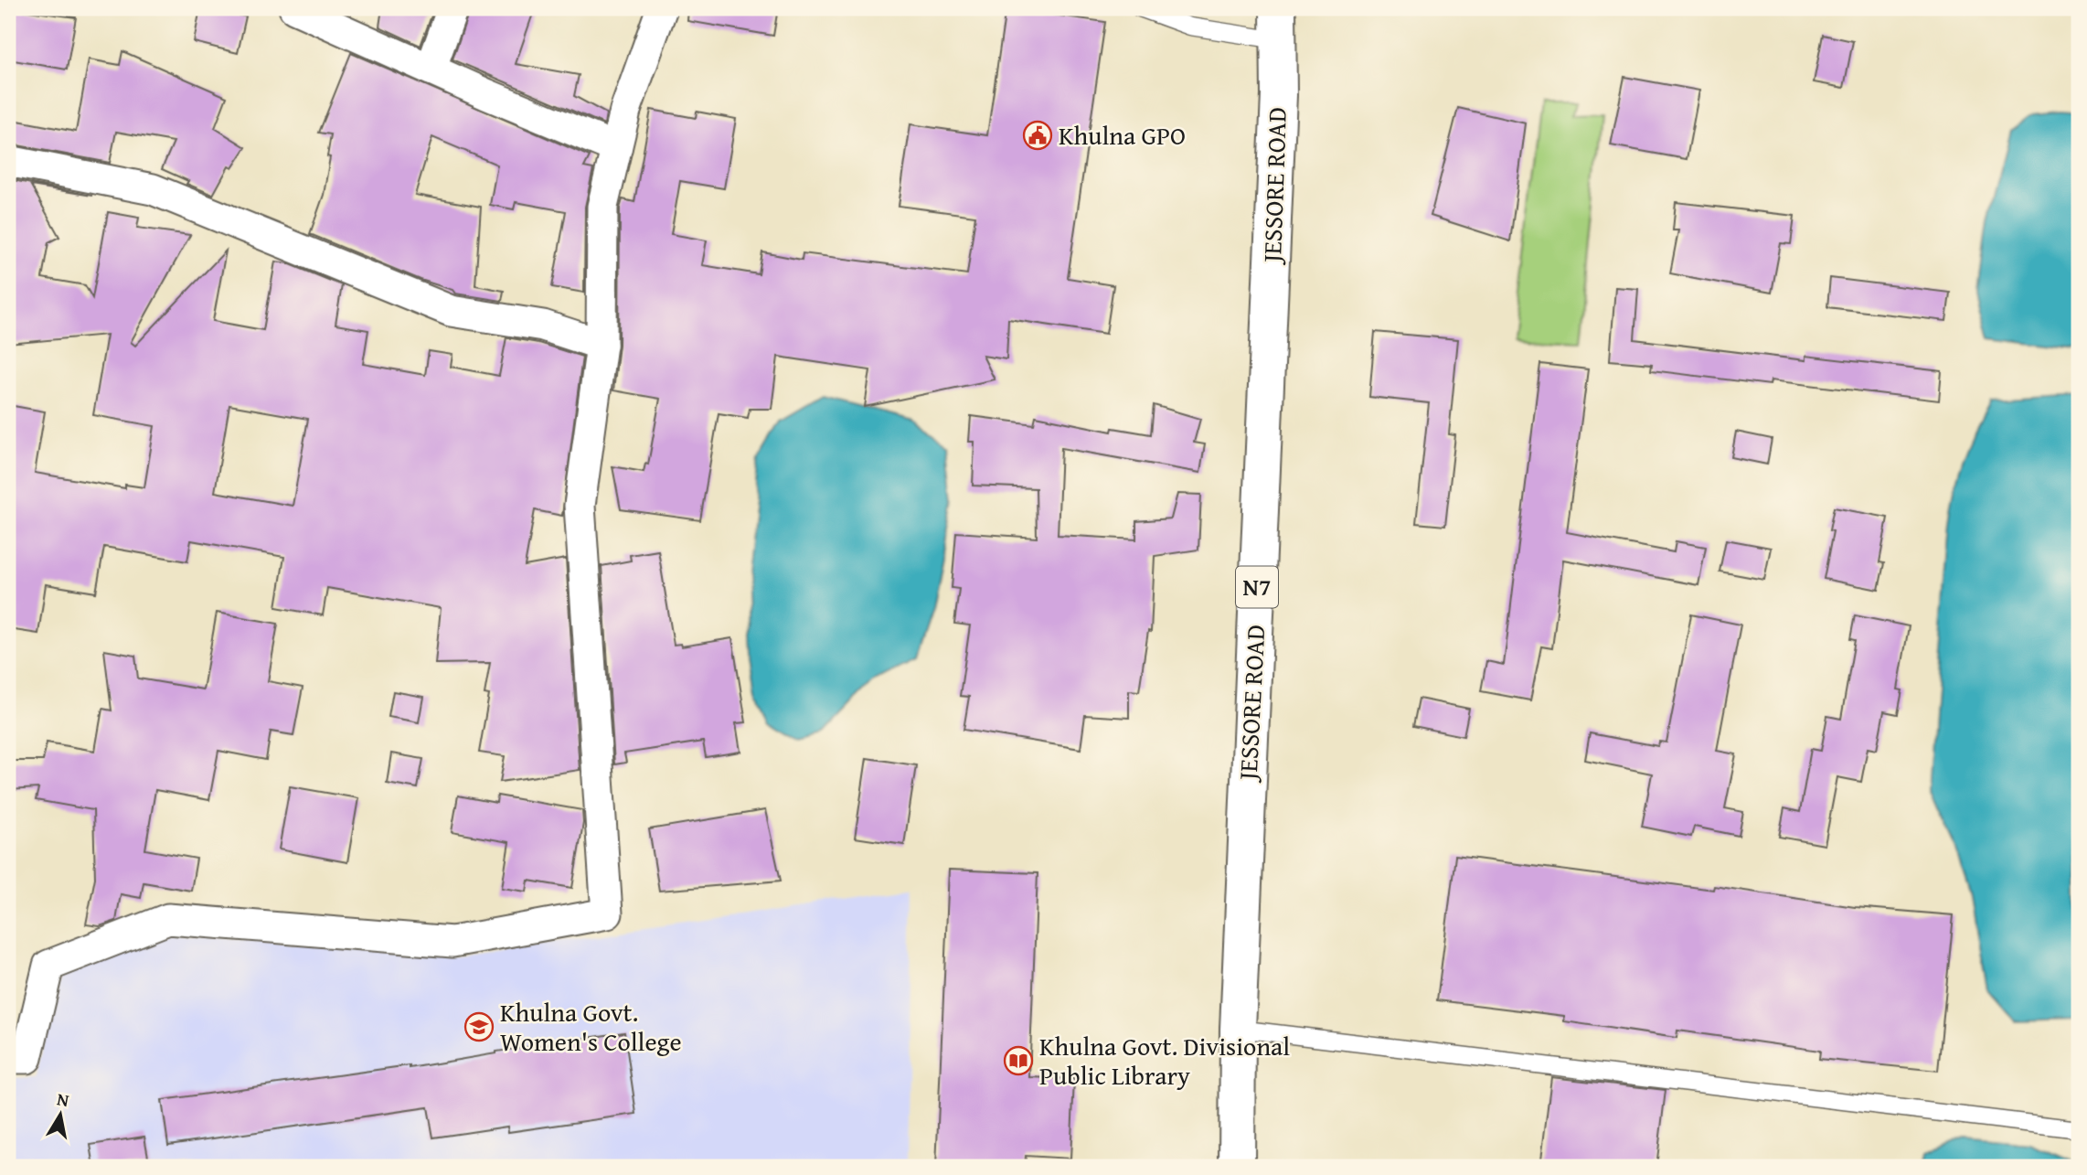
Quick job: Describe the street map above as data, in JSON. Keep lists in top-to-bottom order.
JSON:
{
  "streets": {
    "highway": ["JESSORE ROAD", "N7"]
  },
  "places": {
    "public building": ["Khulna GPO"],
    "school or university": ["Khulna Govt. Women's College"],
    "library": ["Khulna Govt. Divisional Public Library"]
  },
  "north": "top"
}
